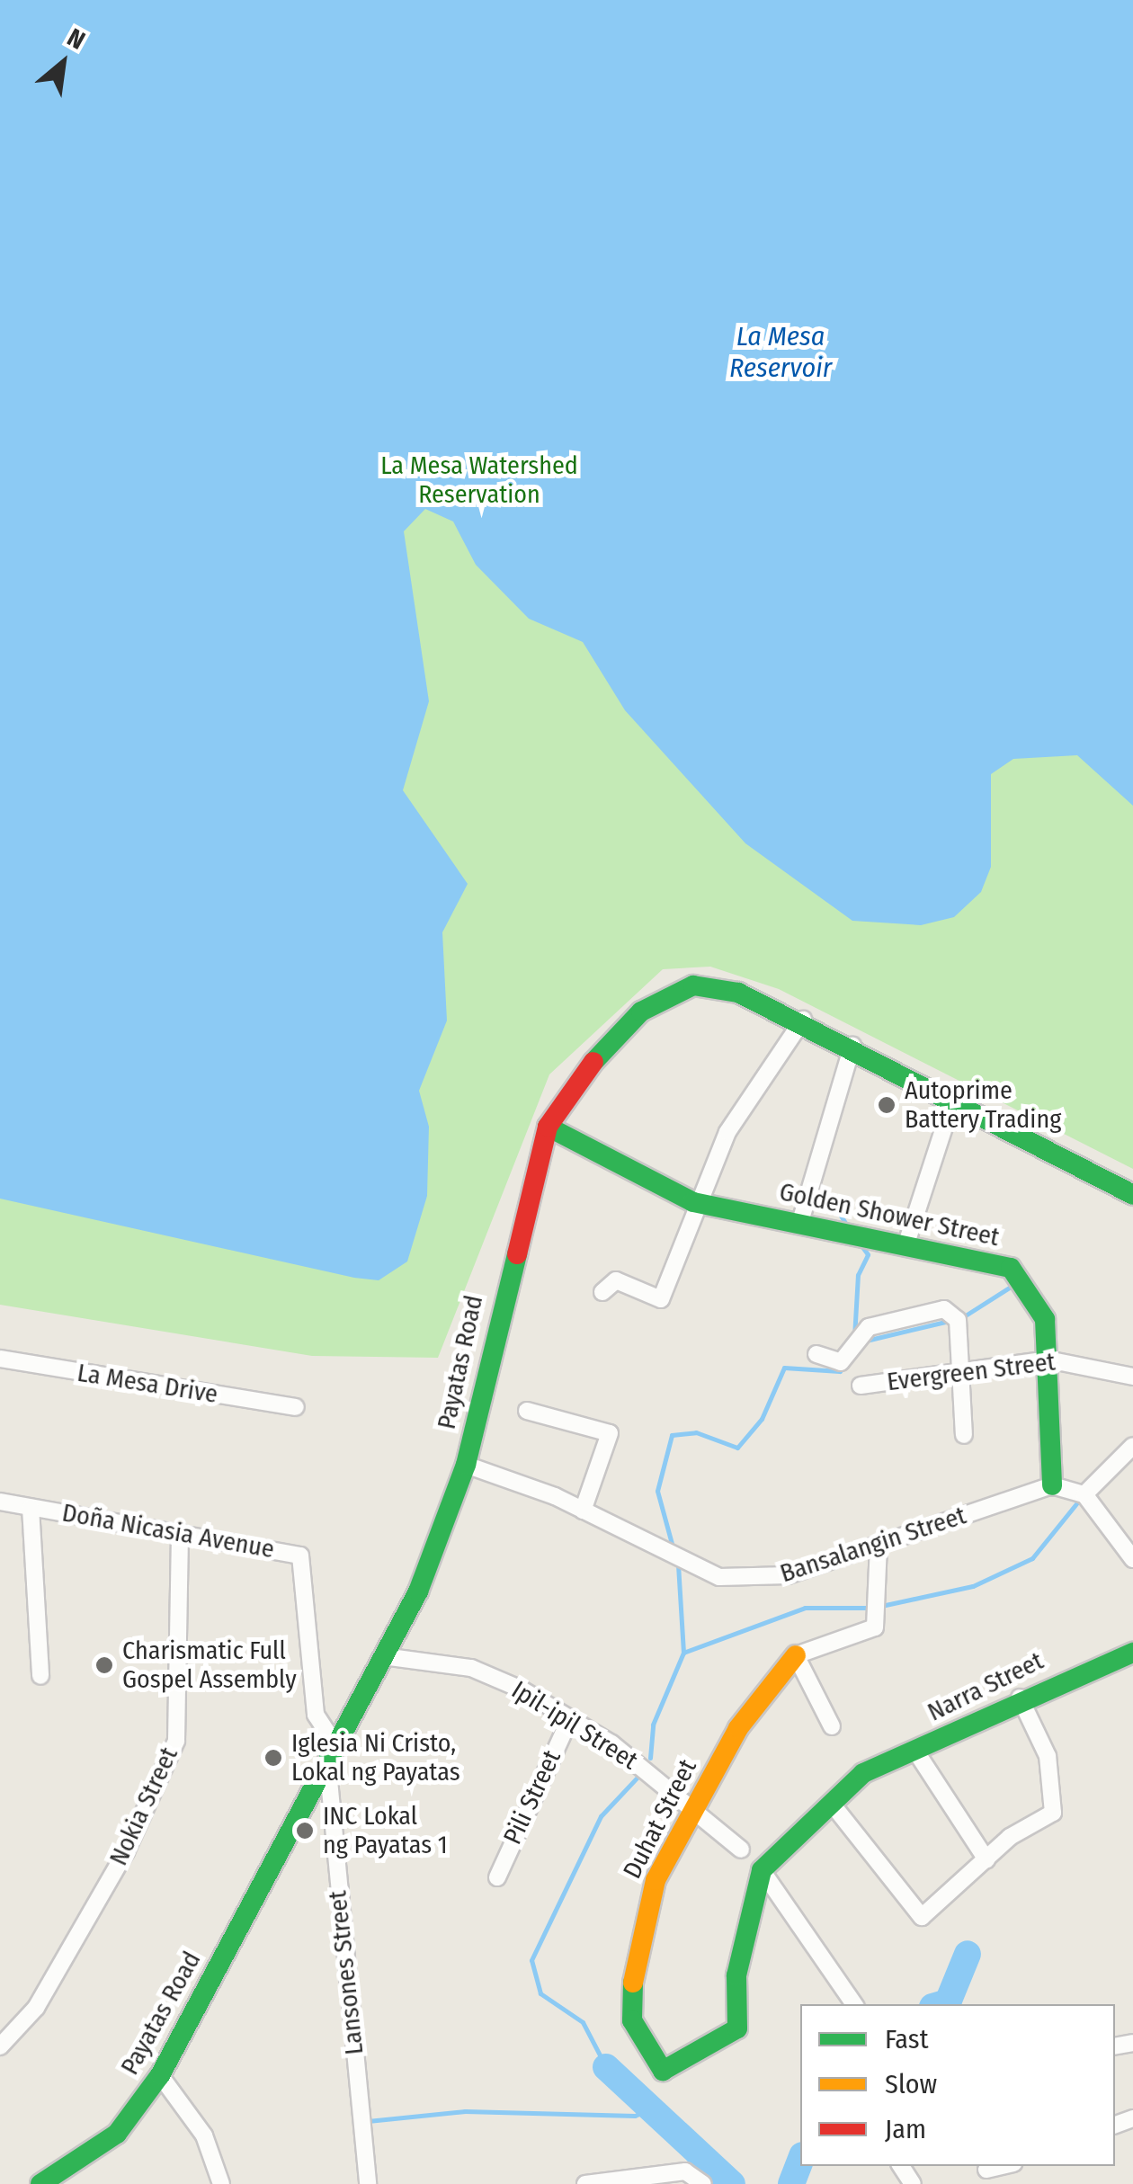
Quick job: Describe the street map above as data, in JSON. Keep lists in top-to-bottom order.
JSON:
{
  "streets": {
    "main road": [
      "Golden Shower Street",
      "Payatas Road",
      "Narra Street",
      "Duhat Street"
    ],
    "street": [
      "Evergreen Street",
      "La Mesa Drive",
      "Doña Nicasia Avenue",
      "Bansalangin Street",
      "Ipil-ipil Street",
      "Pili Street",
      "Nokia Street",
      "Lansones Street"
    ]
  },
  "crossings": [
    ["Golden Shower Street", "Payatas Road"],
    ["Golden Shower Street", "Evergreen Street"],
    ["Golden Shower Street", "Bansalangin Street"],
    ["Payatas Road", "Doña Nicasia Avenue"],
    ["Payatas Road", "Bansalangin Street"],
    ["Payatas Road", "Ipil-ipil Street"],
    ["Payatas Road", "Lansones Street"],
    ["Doña Nicasia Avenue", "Nokia Street"],
    ["Doña Nicasia Avenue", "Lansones Street"],
    ["Ipil-ipil Street", "Pili Street"],
    ["Ipil-ipil Street", "Duhat Street"]
  ],
  "water": ["La Mesa Reservoir"],
  "parks": ["La Mesa Watershed Reservation"],
  "places": [
    "Autoprime Battery Trading",
    "Charismatic Full Gospel Assembly",
    "Iglesia Ni Cristo, Lokal ng Payatas",
    "INC Lokal ng Payatas 1"
  ],
  "legend": ["Fast", "Slow", "Jam"],
  "north": "top right"
}
